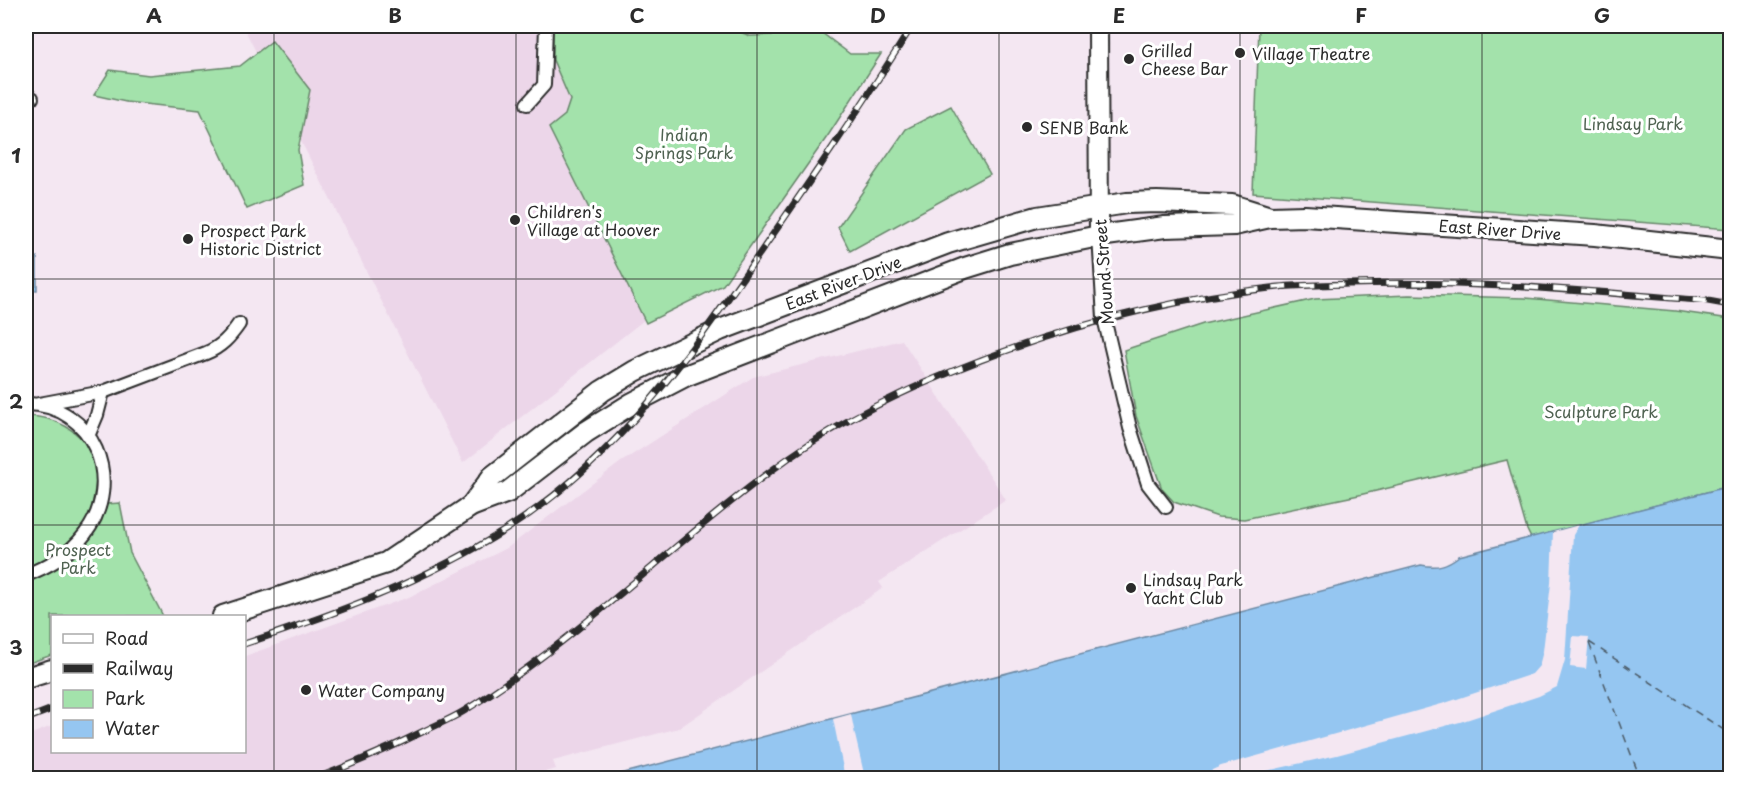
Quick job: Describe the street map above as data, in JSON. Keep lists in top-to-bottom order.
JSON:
{
  "streets": {
    "main road": ["East River Drive"],
    "street": ["Mound Street"]
  },
  "crossings": [
    ["East River Drive", "Mound Street"]
  ],
  "parks": [
    "Lindsay Park",
    "Indian Springs Park",
    "Sculpture Park",
    "Prospect Park"
  ],
  "places": [
    "Village Theatre",
    "Grilled Cheese Bar",
    "SENB Bank",
    "Children's Village at Hoover",
    "Prospect Park Historic District",
    "Lindsay Park Yacht Club",
    "Water Company"
  ],
  "legend": [
    "Road",
    "Railway",
    "Park",
    "Water"
  ],
  "grid": {
    "columns": [
      "A",
      "B",
      "C",
      "D",
      "E",
      "F",
      "G"
    ],
    "rows": ["1", "2", "3"]
  }
}
